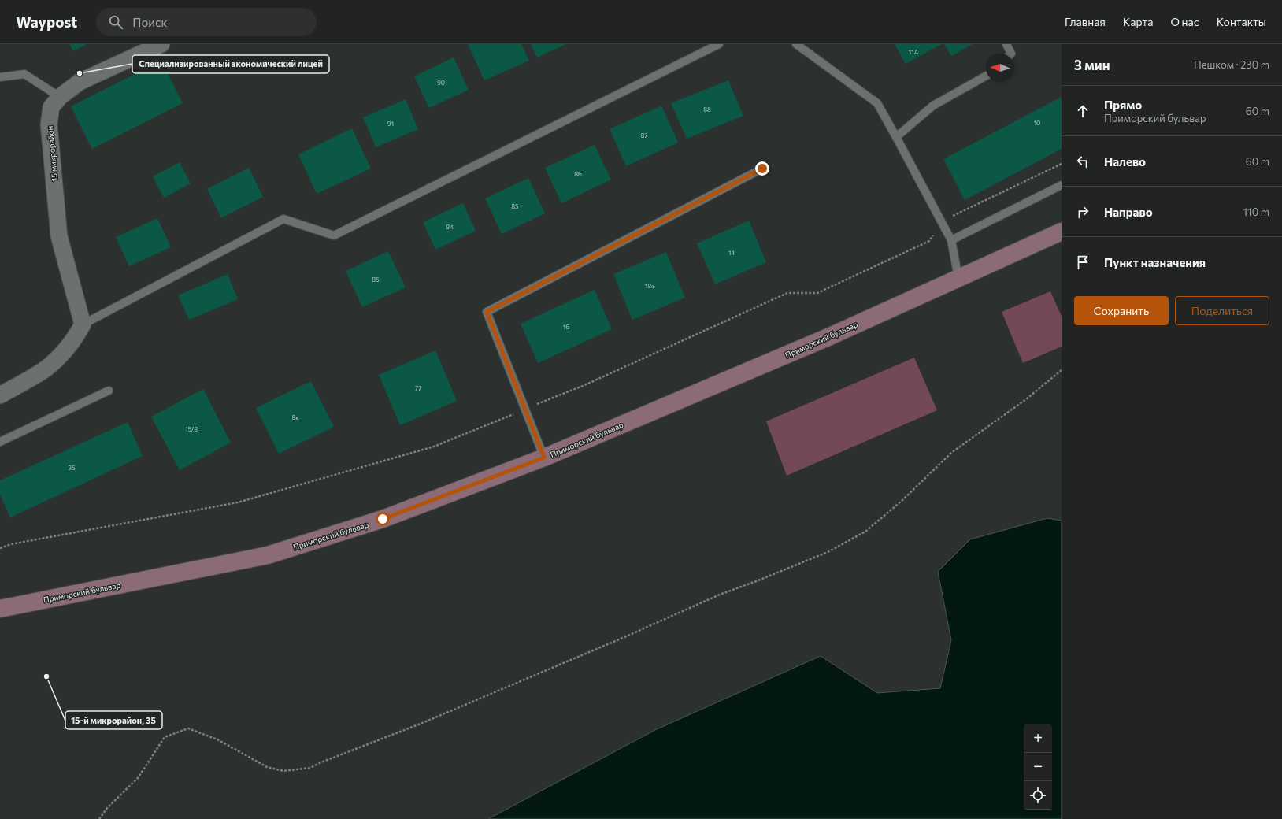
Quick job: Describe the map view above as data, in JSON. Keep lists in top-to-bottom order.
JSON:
{
  "streets": {
    "street": ["15 микрорайон", "Приморский бульвар"]
  },
  "places": ["Специализированный экономический лицей", "15-й микрорайон, 35"],
  "house_numbers": [
    "11А",
    "90",
    "88",
    "10",
    "91",
    "87",
    "86",
    "85",
    "84",
    "14",
    "85",
    "18к",
    "16",
    "77",
    "8к",
    "15/8",
    "35"
  ],
  "north": "left",
  "page": {
    "header": "Waypost",
    "search": "Поиск",
    "nav": [
      "Главная",
      "Карта",
      "О нас",
      "Контакты"
    ],
    "heading": ["3 мин", "Пешком · 230 m"],
    "list": [
      ["Прямо", "Приморский бульвар", "60 m"],
      ["Налево", "60 m"],
      ["Направо", "110 m"],
      "Пункт назначения"
    ],
    "buttons": ["Сохранить", "Поделиться"],
    "map_buttons": ["+", "−"]
  }
}
